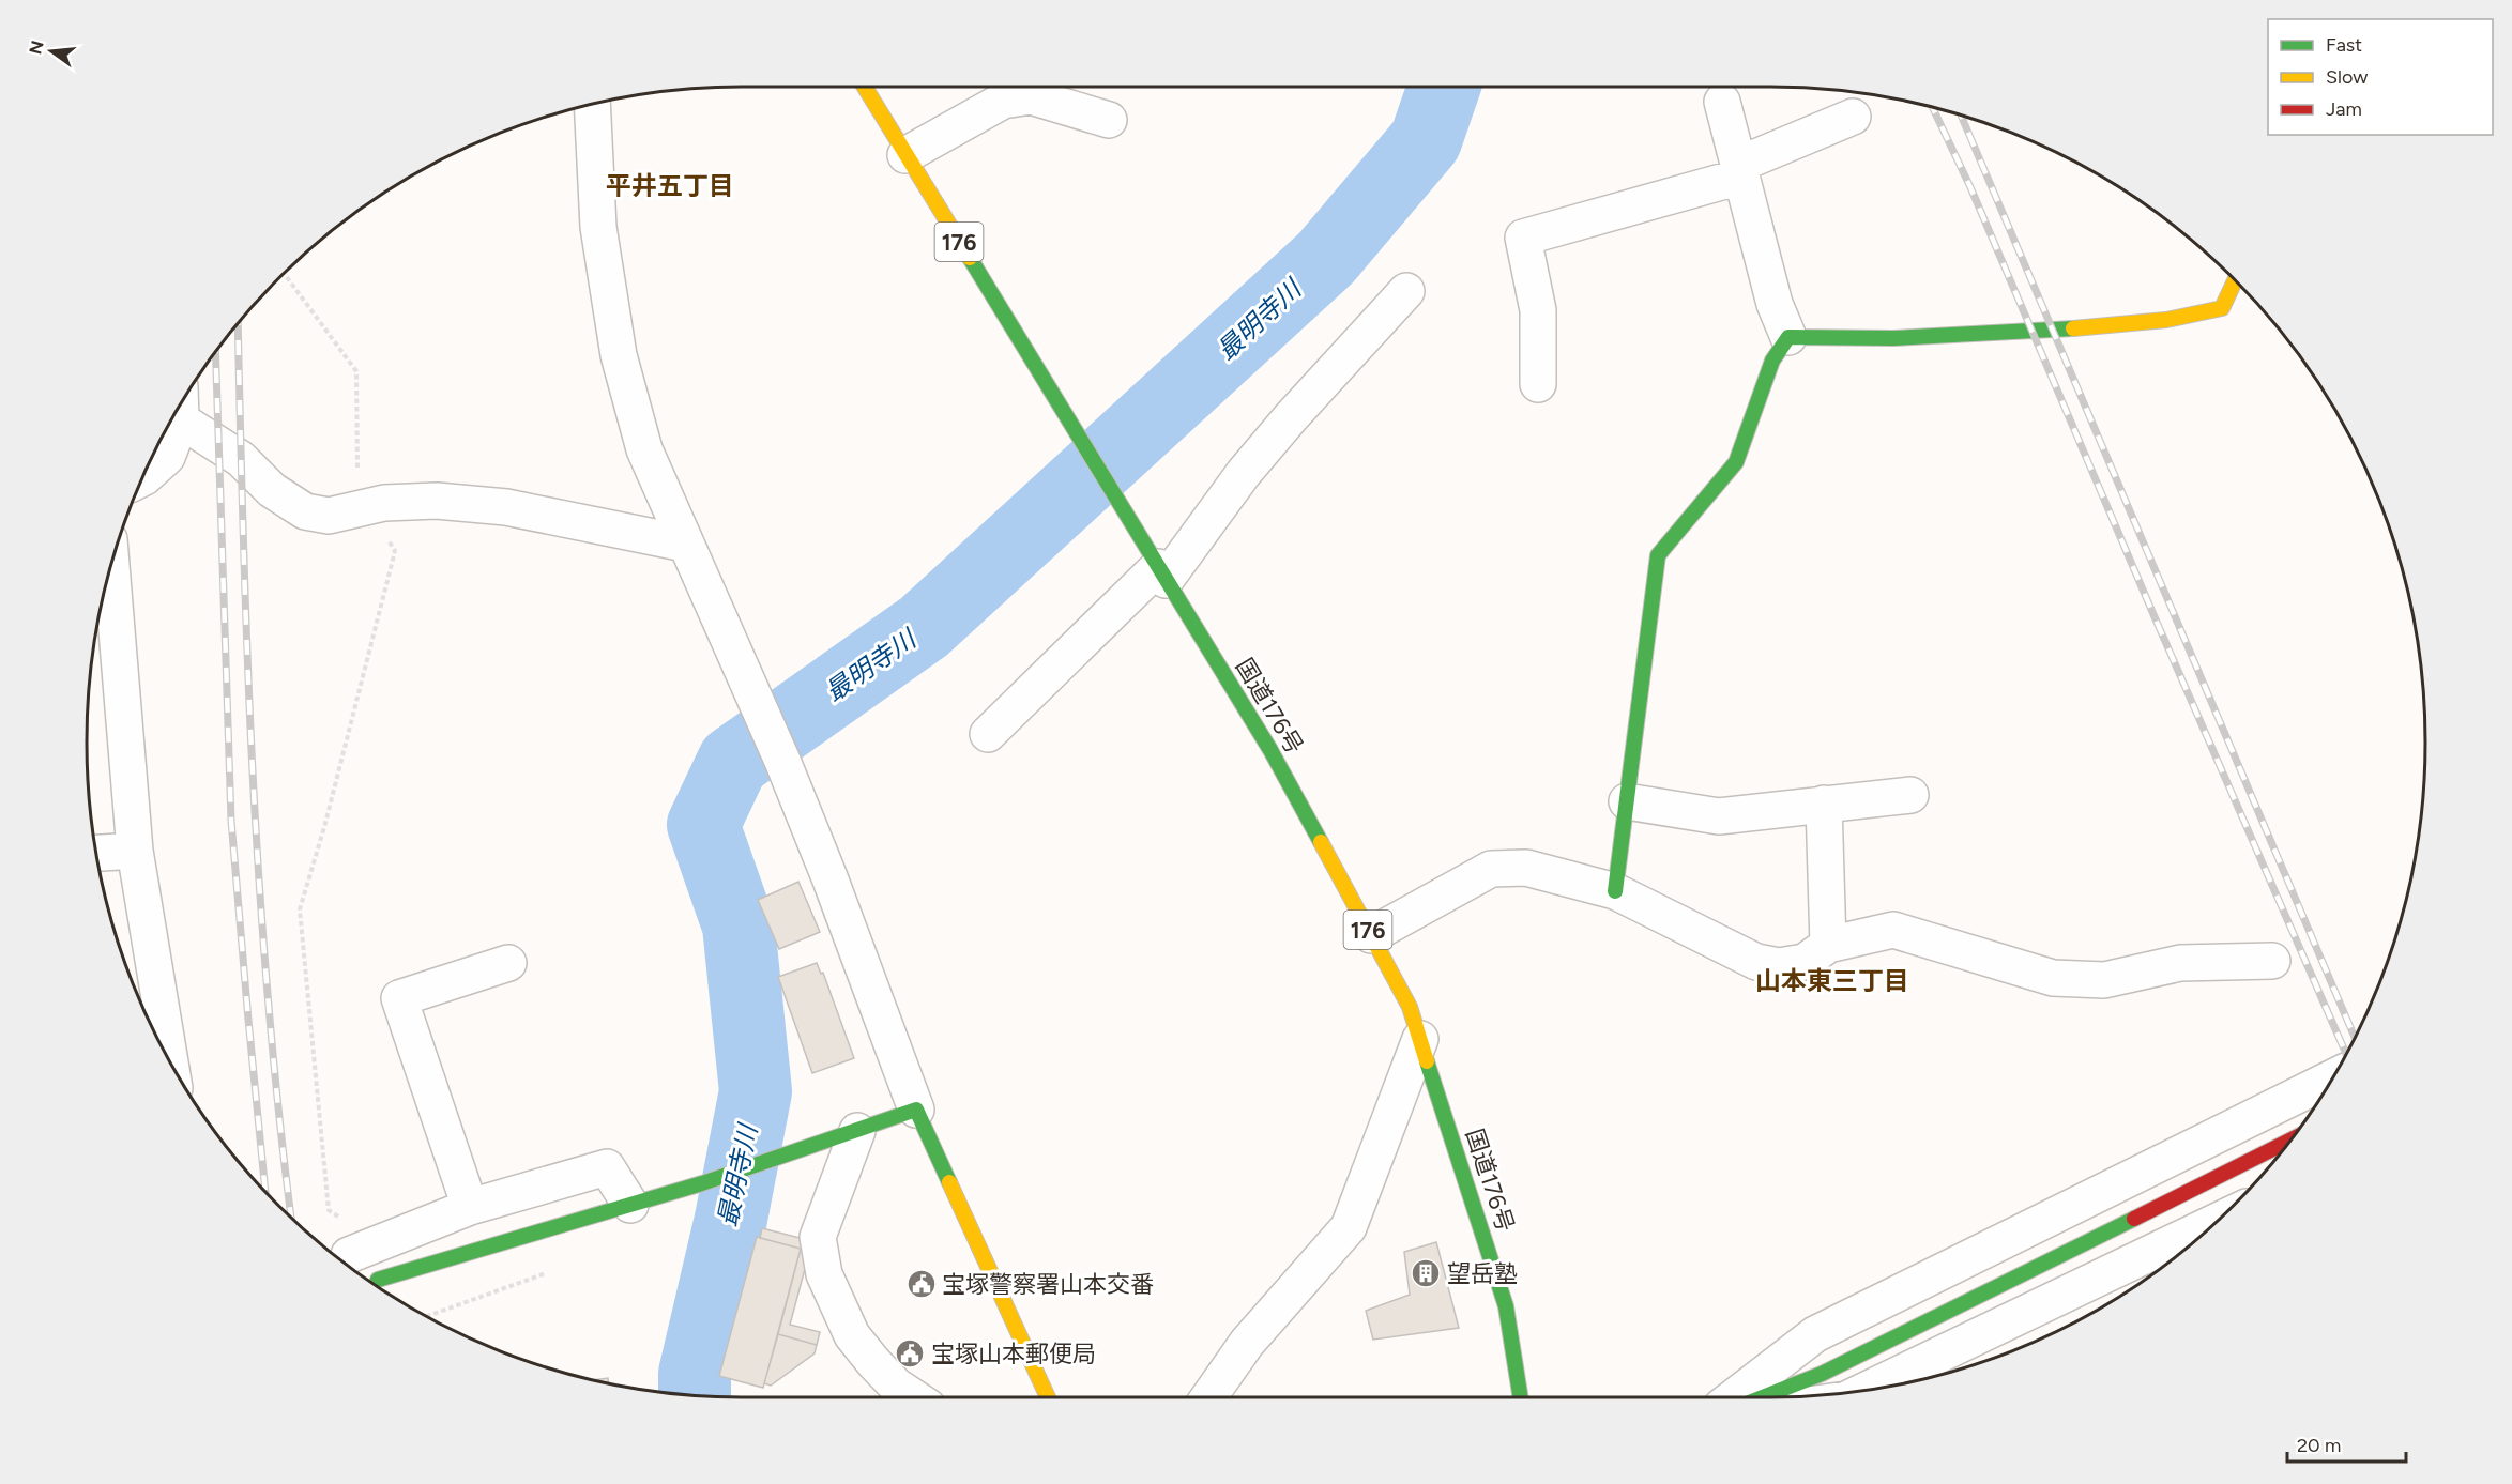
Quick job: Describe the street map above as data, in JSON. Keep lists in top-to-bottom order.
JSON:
{
  "streets": {
    "main road": ["176", "国道176号"]
  },
  "districts": ["平井五丁目", "山本東三丁目"],
  "water": ["最明寺川"],
  "places": {
    "building": ["望岳塾"],
    "public building": ["宝塚警察署山本交番", "宝塚山本郵便局"]
  },
  "legend": ["Fast", "Slow", "Jam"],
  "scale_bar": "20 m",
  "north": "left"
}
